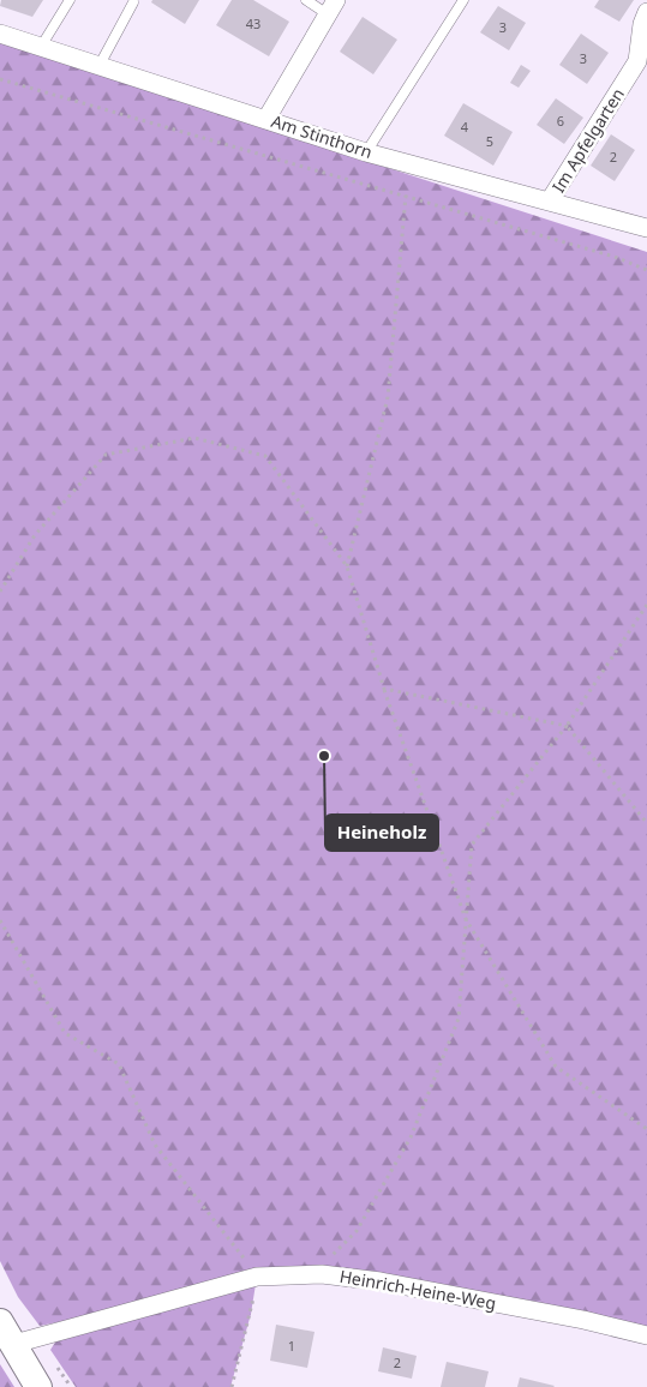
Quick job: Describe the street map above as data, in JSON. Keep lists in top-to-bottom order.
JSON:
{
  "streets": {
    "street": ["Am Stinthorn", "Im Apfelgarten", "Heinrich-Heine-Weg"]
  },
  "crossings": [
    ["Am Stinthorn", "Im Apfelgarten"]
  ],
  "places": ["Heineholz"],
  "house_numbers": [
    "43",
    "3",
    "3",
    "6",
    "4",
    "5",
    "2",
    "1",
    "2"
  ]
}
